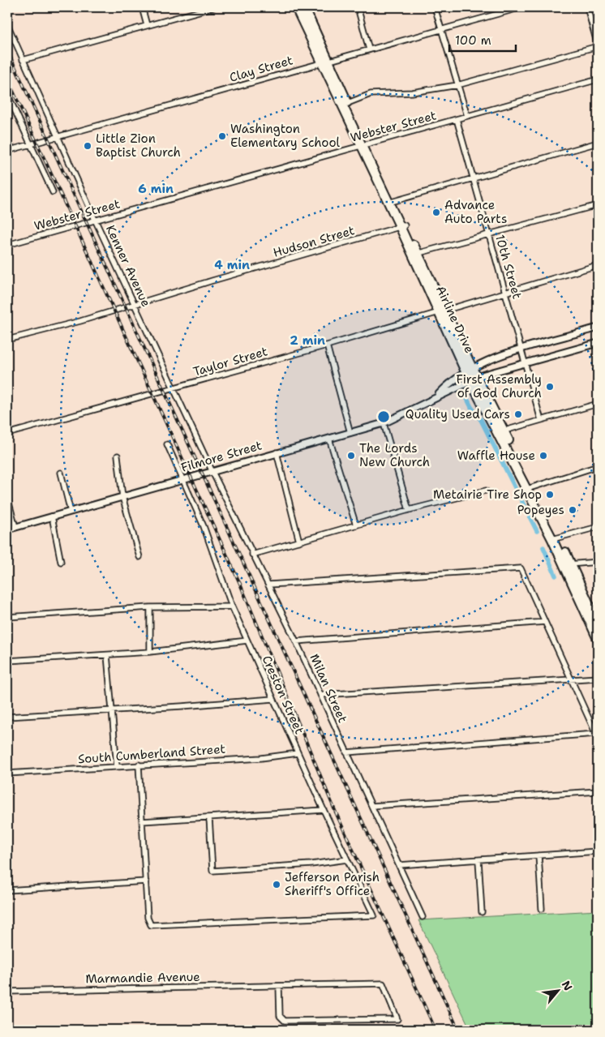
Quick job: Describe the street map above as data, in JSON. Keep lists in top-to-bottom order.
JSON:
{
  "streets": {
    "highway": ["Airline Drive"],
    "street": [
      "Clay Street",
      "Webster Street",
      "Hudson Street",
      "Kenner Avenue",
      "10th Street",
      "Taylor Street",
      "Filmore Street",
      "Milan Street",
      "Creston Street",
      "South Cumberland Street",
      "Marmandie Avenue"
    ]
  },
  "crossings": [
    ["Clay Street", "Kenner Avenue"],
    ["Clay Street", "Airline Drive"],
    ["Webster Street", "Kenner Avenue"],
    ["Webster Street", "10th Street"],
    ["Webster Street", "Airline Drive"],
    ["Hudson Street", "Kenner Avenue"],
    ["Hudson Street", "Airline Drive"],
    ["Kenner Avenue", "Taylor Street"],
    ["Kenner Avenue", "Filmore Street"],
    ["Kenner Avenue", "Milan Street"],
    ["10th Street", "Taylor Street"],
    ["10th Street", "Filmore Street"],
    ["Airline Drive", "Taylor Street"],
    ["Airline Drive", "Filmore Street"],
    ["Filmore Street", "Milan Street"],
    ["Filmore Street", "Creston Street"],
    ["Creston Street", "South Cumberland Street"]
  ],
  "places": [
    "Washington Elementary School",
    "Little Zion Baptist Church",
    "Advance Auto Parts",
    "First Assembly of God Church",
    "Quality Used Cars",
    "The Lords New Church",
    "Waffle House",
    "Metairie Tire Shop",
    "Popeyes",
    "Jefferson Parish Sheriff's Office"
  ],
  "scale_bar": "100 m",
  "north": "top right",
  "rings": ["6 min", "4 min", "2 min"]
}
